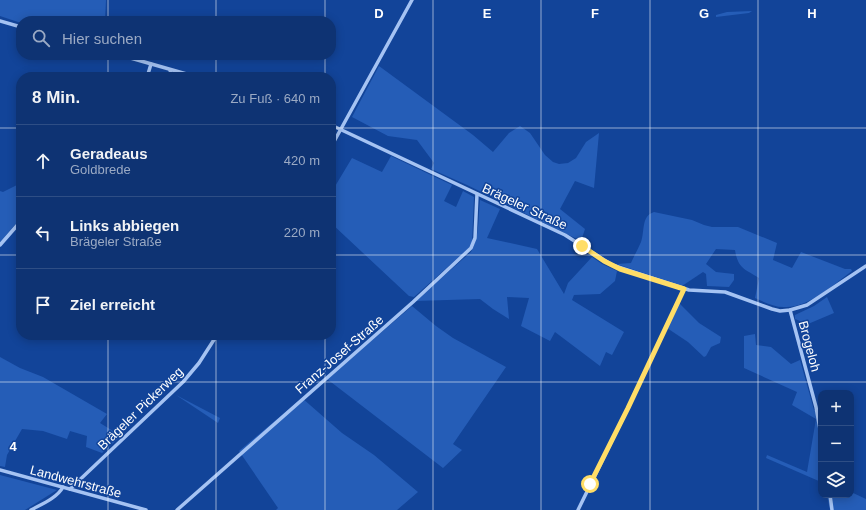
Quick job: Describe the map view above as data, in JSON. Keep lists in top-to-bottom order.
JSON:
{
  "streets": {
    "street": [
      "Brägeler Straße",
      "Brogeloh",
      "Franz-Josef-Straße",
      "Brägeler Pickerweg",
      "Landwehrstraße"
    ]
  },
  "crossings": [
    ["Brägeler Straße", "Brogeloh"],
    ["Brägeler Straße", "Franz-Josef-Straße"],
    ["Brägeler Pickerweg", "Landwehrstraße"]
  ],
  "page": {
    "search": "Hier suchen",
    "heading": ["8 Min.", "Zu Fuß · 640 m"],
    "list": [
      ["Geradeaus", "Goldbrede", "420 m"],
      ["Links abbiegen", "Brägeler Straße", "220 m"],
      "Ziel erreicht"
    ],
    "map_buttons": ["+", "−"]
  },
  "grid": {
    "columns": [
      "D",
      "E",
      "F",
      "G",
      "H"
    ],
    "rows": ["4"]
  }
}
